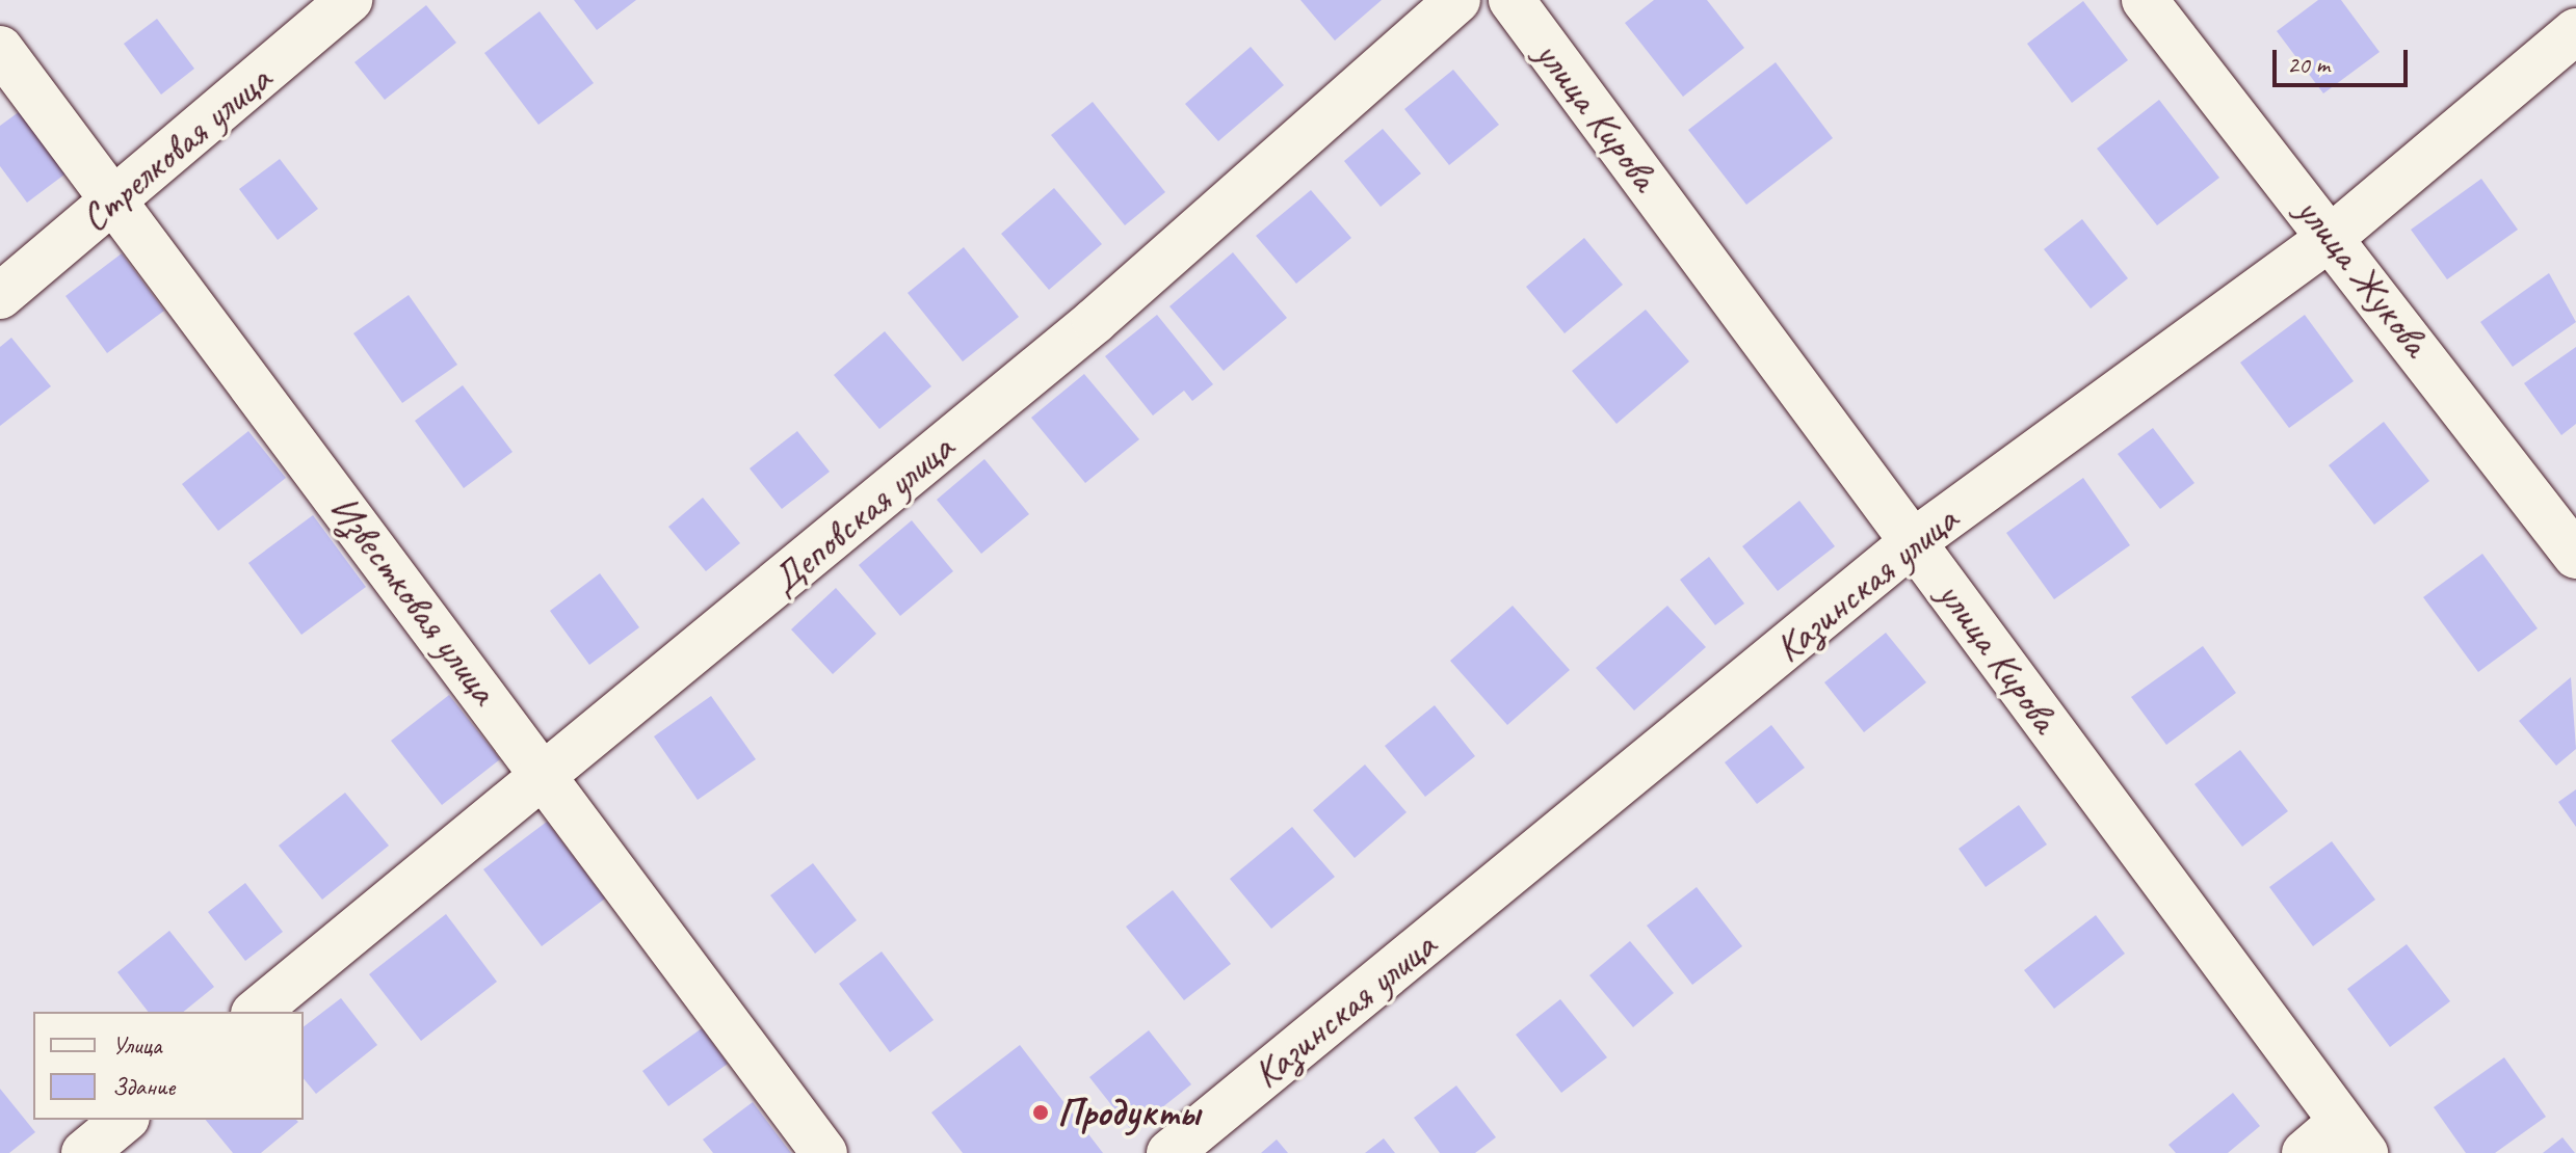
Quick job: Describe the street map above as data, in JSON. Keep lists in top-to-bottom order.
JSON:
{
  "streets": {
    "street": [
      "улица Кирова",
      "Стрелковая улица",
      "улица Жукова",
      "Деповская улица",
      "Казинская улица",
      "Известковая улица"
    ]
  },
  "crossings": [
    ["улица Кирова", "Казинская улица"],
    ["Стрелковая улица", "Известковая улица"],
    ["улица Жукова", "Казинская улица"],
    ["Деповская улица", "Известковая улица"]
  ],
  "places": ["Продукты"],
  "legend": ["Улица", "Здание"],
  "scale_bar": "20 m"
}
